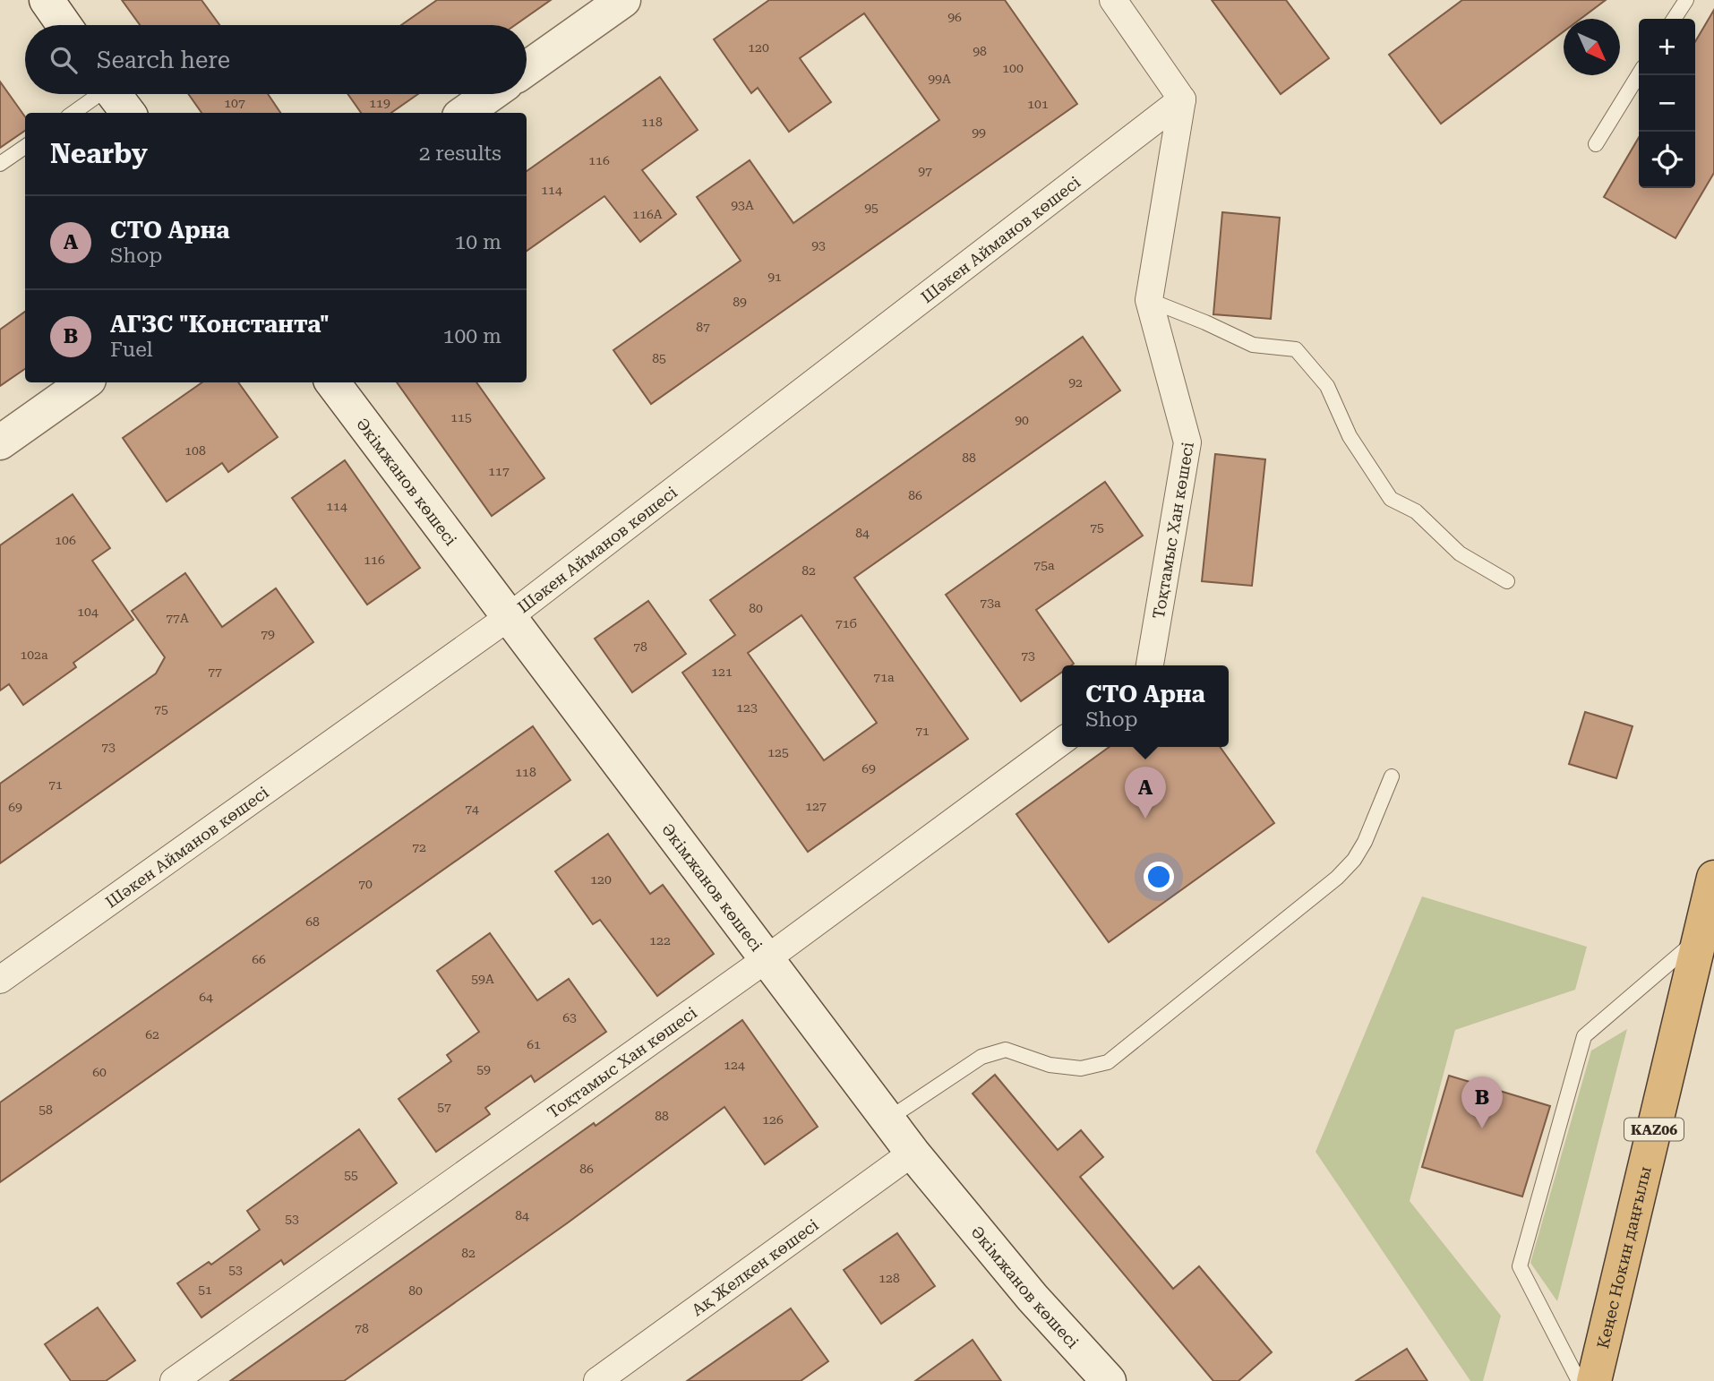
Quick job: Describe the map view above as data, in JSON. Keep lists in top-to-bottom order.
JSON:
{
  "streets": {
    "highway": ["KАZ06", "Кеңес Нокин даңғылы"],
    "main road": ["Әкімжанов көшесі"],
    "street": ["Шәкен Айманов көшесі", "Тоқтамыс Хан көшесі", "Ақ Желкен көшесі"]
  },
  "crossings": [
    ["Шәкен Айманов көшесі", "Әкімжанов көшесі"],
    ["Шәкен Айманов көшесі", "Тоқтамыс Хан көшесі"],
    ["Әкімжанов көшесі", "Тоқтамыс Хан көшесі"],
    ["Әкімжанов көшесі", "Ақ Желкен көшесі"]
  ],
  "house_numbers": [
    "96",
    "120",
    "98",
    "100",
    "99А",
    "107",
    "119",
    "101",
    "118",
    "99",
    "116",
    "97",
    "114",
    "93А",
    "95",
    "116А",
    "93",
    "91",
    "89",
    "87",
    "85",
    "92",
    "115",
    "90",
    "108",
    "88",
    "117",
    "86",
    "114",
    "75",
    "84",
    "106",
    "116",
    "75а",
    "82",
    "73а",
    "80",
    "104",
    "77А",
    "71б",
    "79",
    "78",
    "102а",
    "73",
    "77",
    "121",
    "71а",
    "123",
    "75",
    "71",
    "73",
    "125",
    "69",
    "118",
    "71",
    "127",
    "69",
    "74",
    "72",
    "120",
    "70",
    "68",
    "122",
    "66",
    "59А",
    "64",
    "63",
    "62",
    "61",
    "124",
    "59",
    "60",
    "57",
    "58",
    "88",
    "126",
    "86",
    "55",
    "84",
    "53",
    "82",
    "53",
    "128",
    "51",
    "80",
    "78"
  ],
  "north": "bottom right",
  "page": {
    "map_buttons": ["+", "−"],
    "search": "Search here",
    "heading": ["Nearby", "2 results"],
    "list": [
      {
        "mark": "A",
        "name": "СТО Арна",
        "note": "Shop",
        "value": "10 m"
      },
      {
        "mark": "B",
        "name": "АГЗС \"Константа\"",
        "note": "Fuel",
        "value": "100 m"
      }
    ],
    "popup": ["СТО Арна", "Shop"],
    "pins": ["A", "B"]
  }
}
